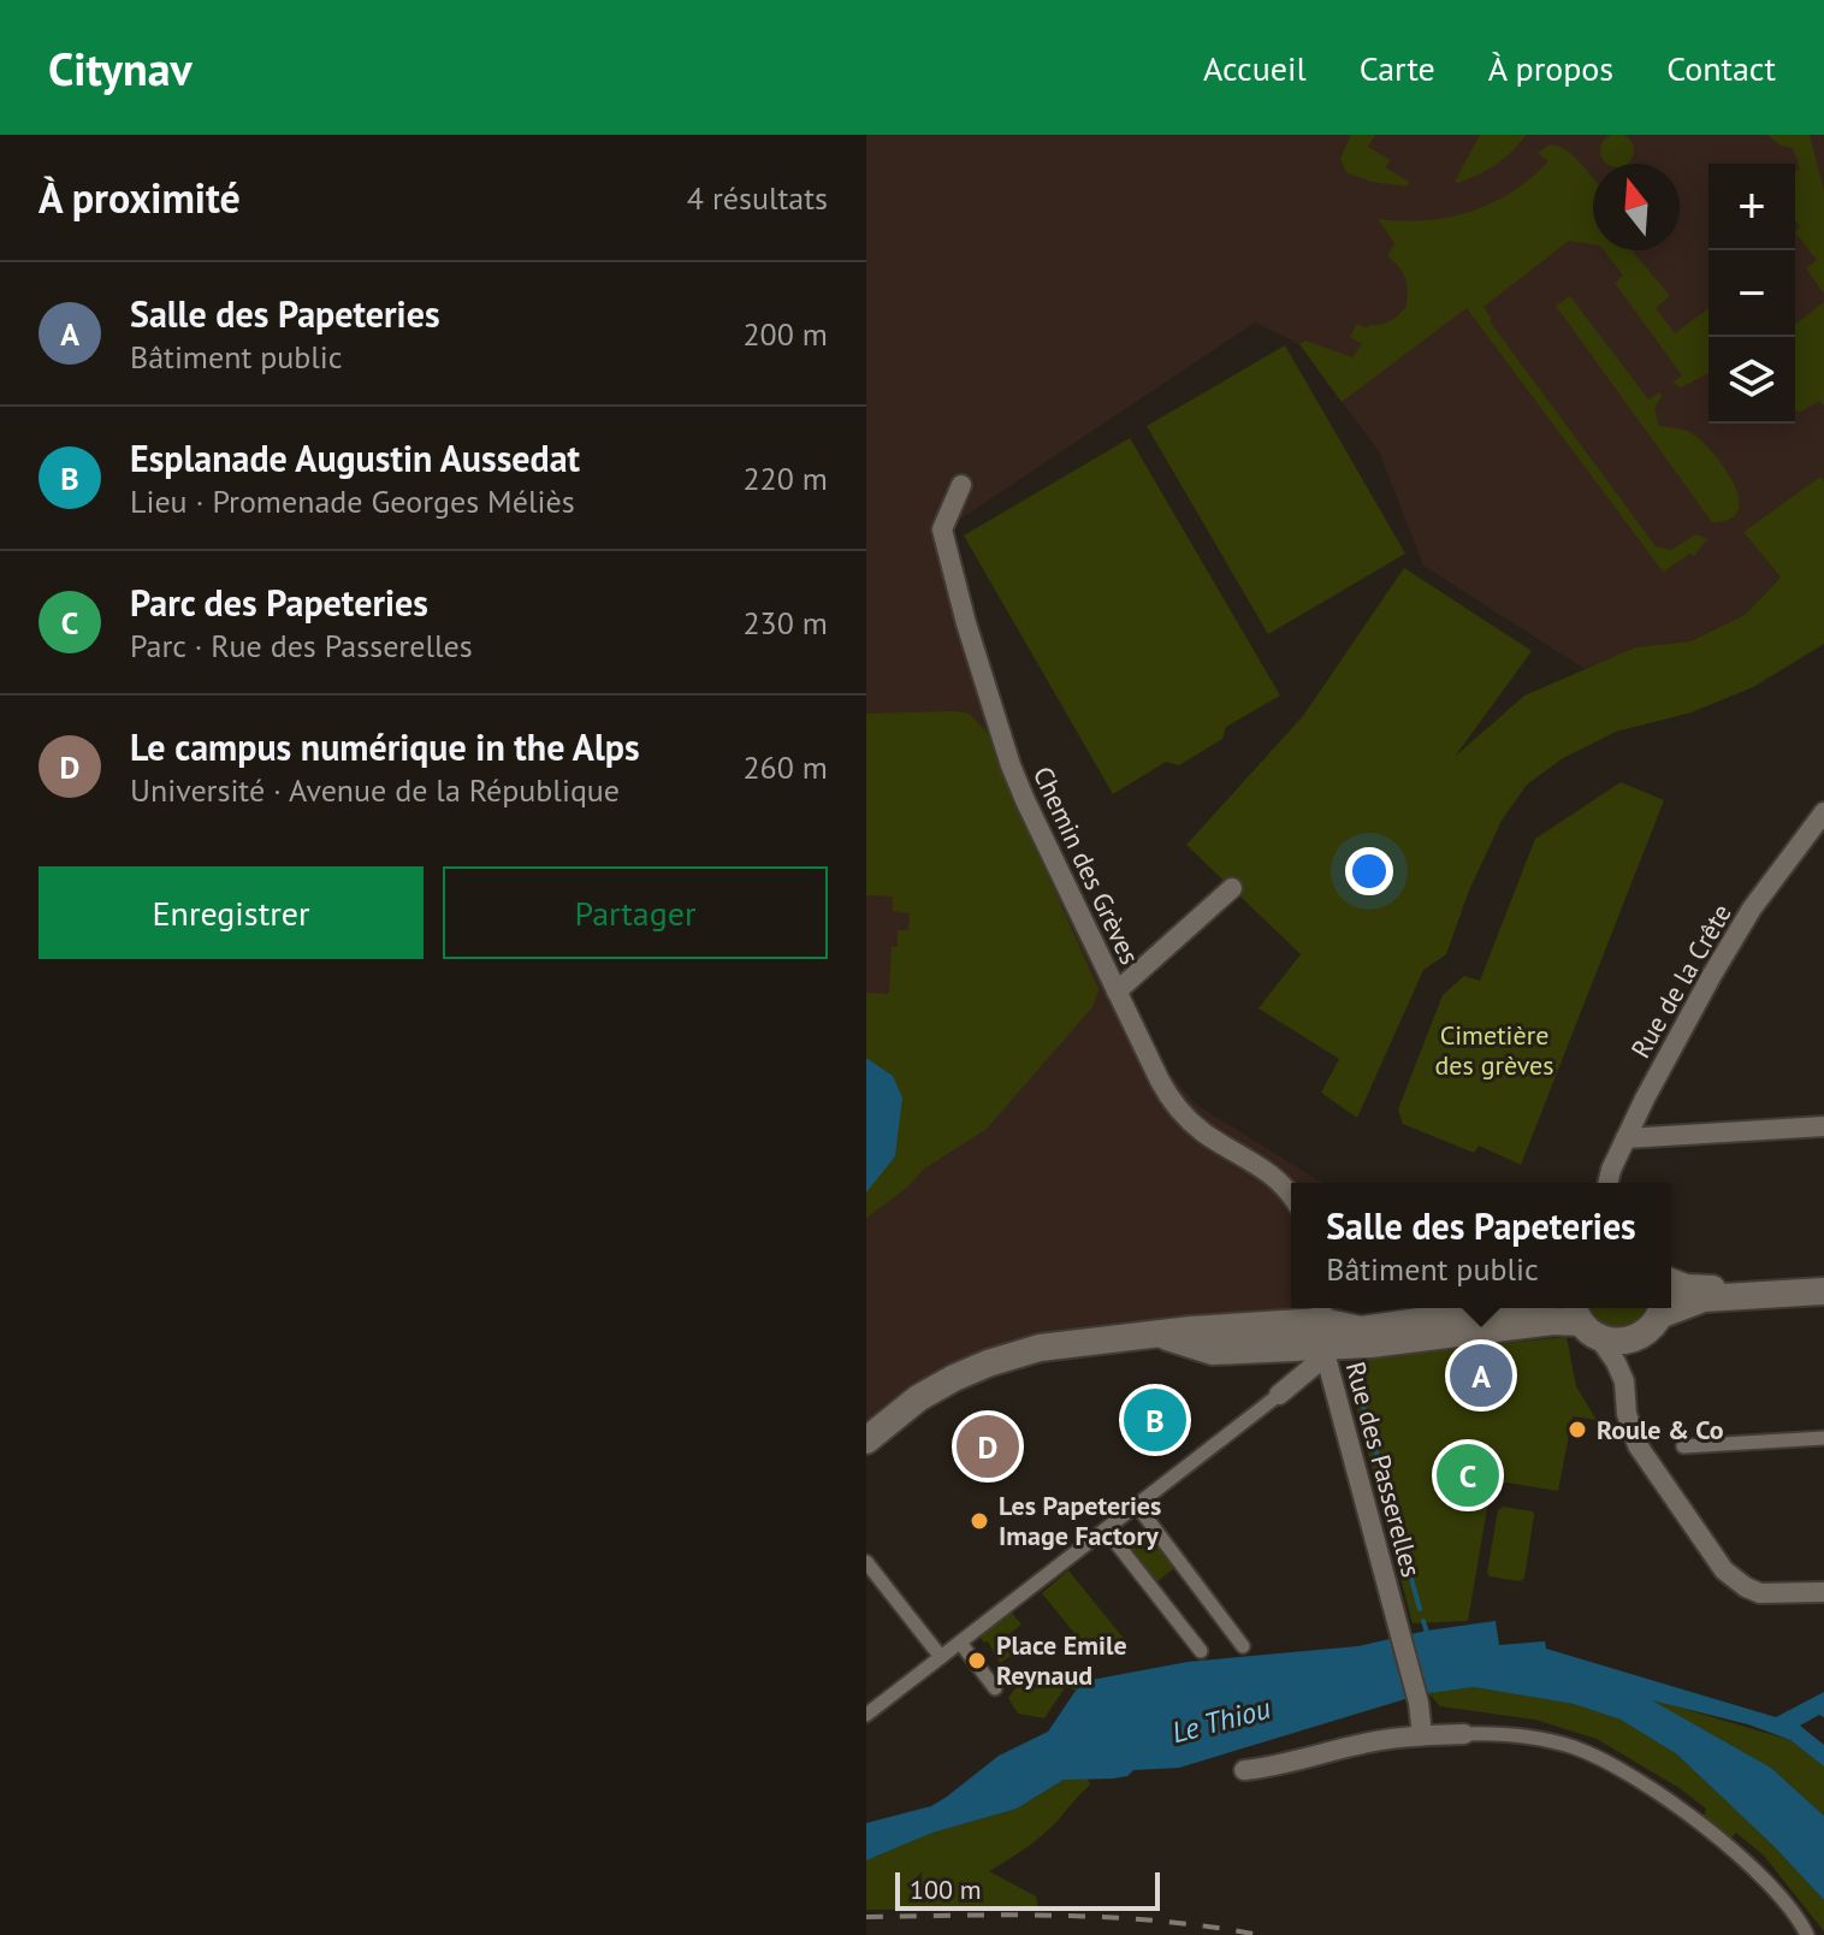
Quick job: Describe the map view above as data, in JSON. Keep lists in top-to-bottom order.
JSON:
{
  "streets": {
    "street": ["Chemin des Grèves", "Rue de la Crête", "Rue des Passerelles"]
  },
  "water": ["Le Thiou"],
  "parks": ["Cimetière des grèves"],
  "places": ["Roule & Co", "Les Papeteries Image Factory", "Place Emile Reynaud"],
  "scale_bar": "100 m",
  "north": "top",
  "page": {
    "header": "Citynav",
    "nav": [
      "Accueil",
      "Carte",
      "À propos",
      "Contact"
    ],
    "heading": ["À proximité", "4 résultats"],
    "map_buttons": ["+", "−"],
    "list": [
      {
        "mark": "A",
        "name": "Salle des Papeteries",
        "note": "Bâtiment public",
        "value": "200 m"
      },
      {
        "mark": "B",
        "name": "Esplanade Augustin Aussedat",
        "note": "Lieu · Promenade Georges Méliès",
        "value": "220 m"
      },
      {
        "mark": "C",
        "name": "Parc des Papeteries",
        "note": "Parc · Rue des Passerelles",
        "value": "230 m"
      },
      {
        "mark": "D",
        "name": "Le campus numérique in the Alps",
        "note": "Université · Avenue de la République",
        "value": "260 m"
      }
    ],
    "buttons": ["Enregistrer", "Partager"],
    "popup": ["Salle des Papeteries", "Bâtiment public"],
    "pins": [
      "A",
      "B",
      "D",
      "C"
    ],
    "scale": "100 m"
  }
}
